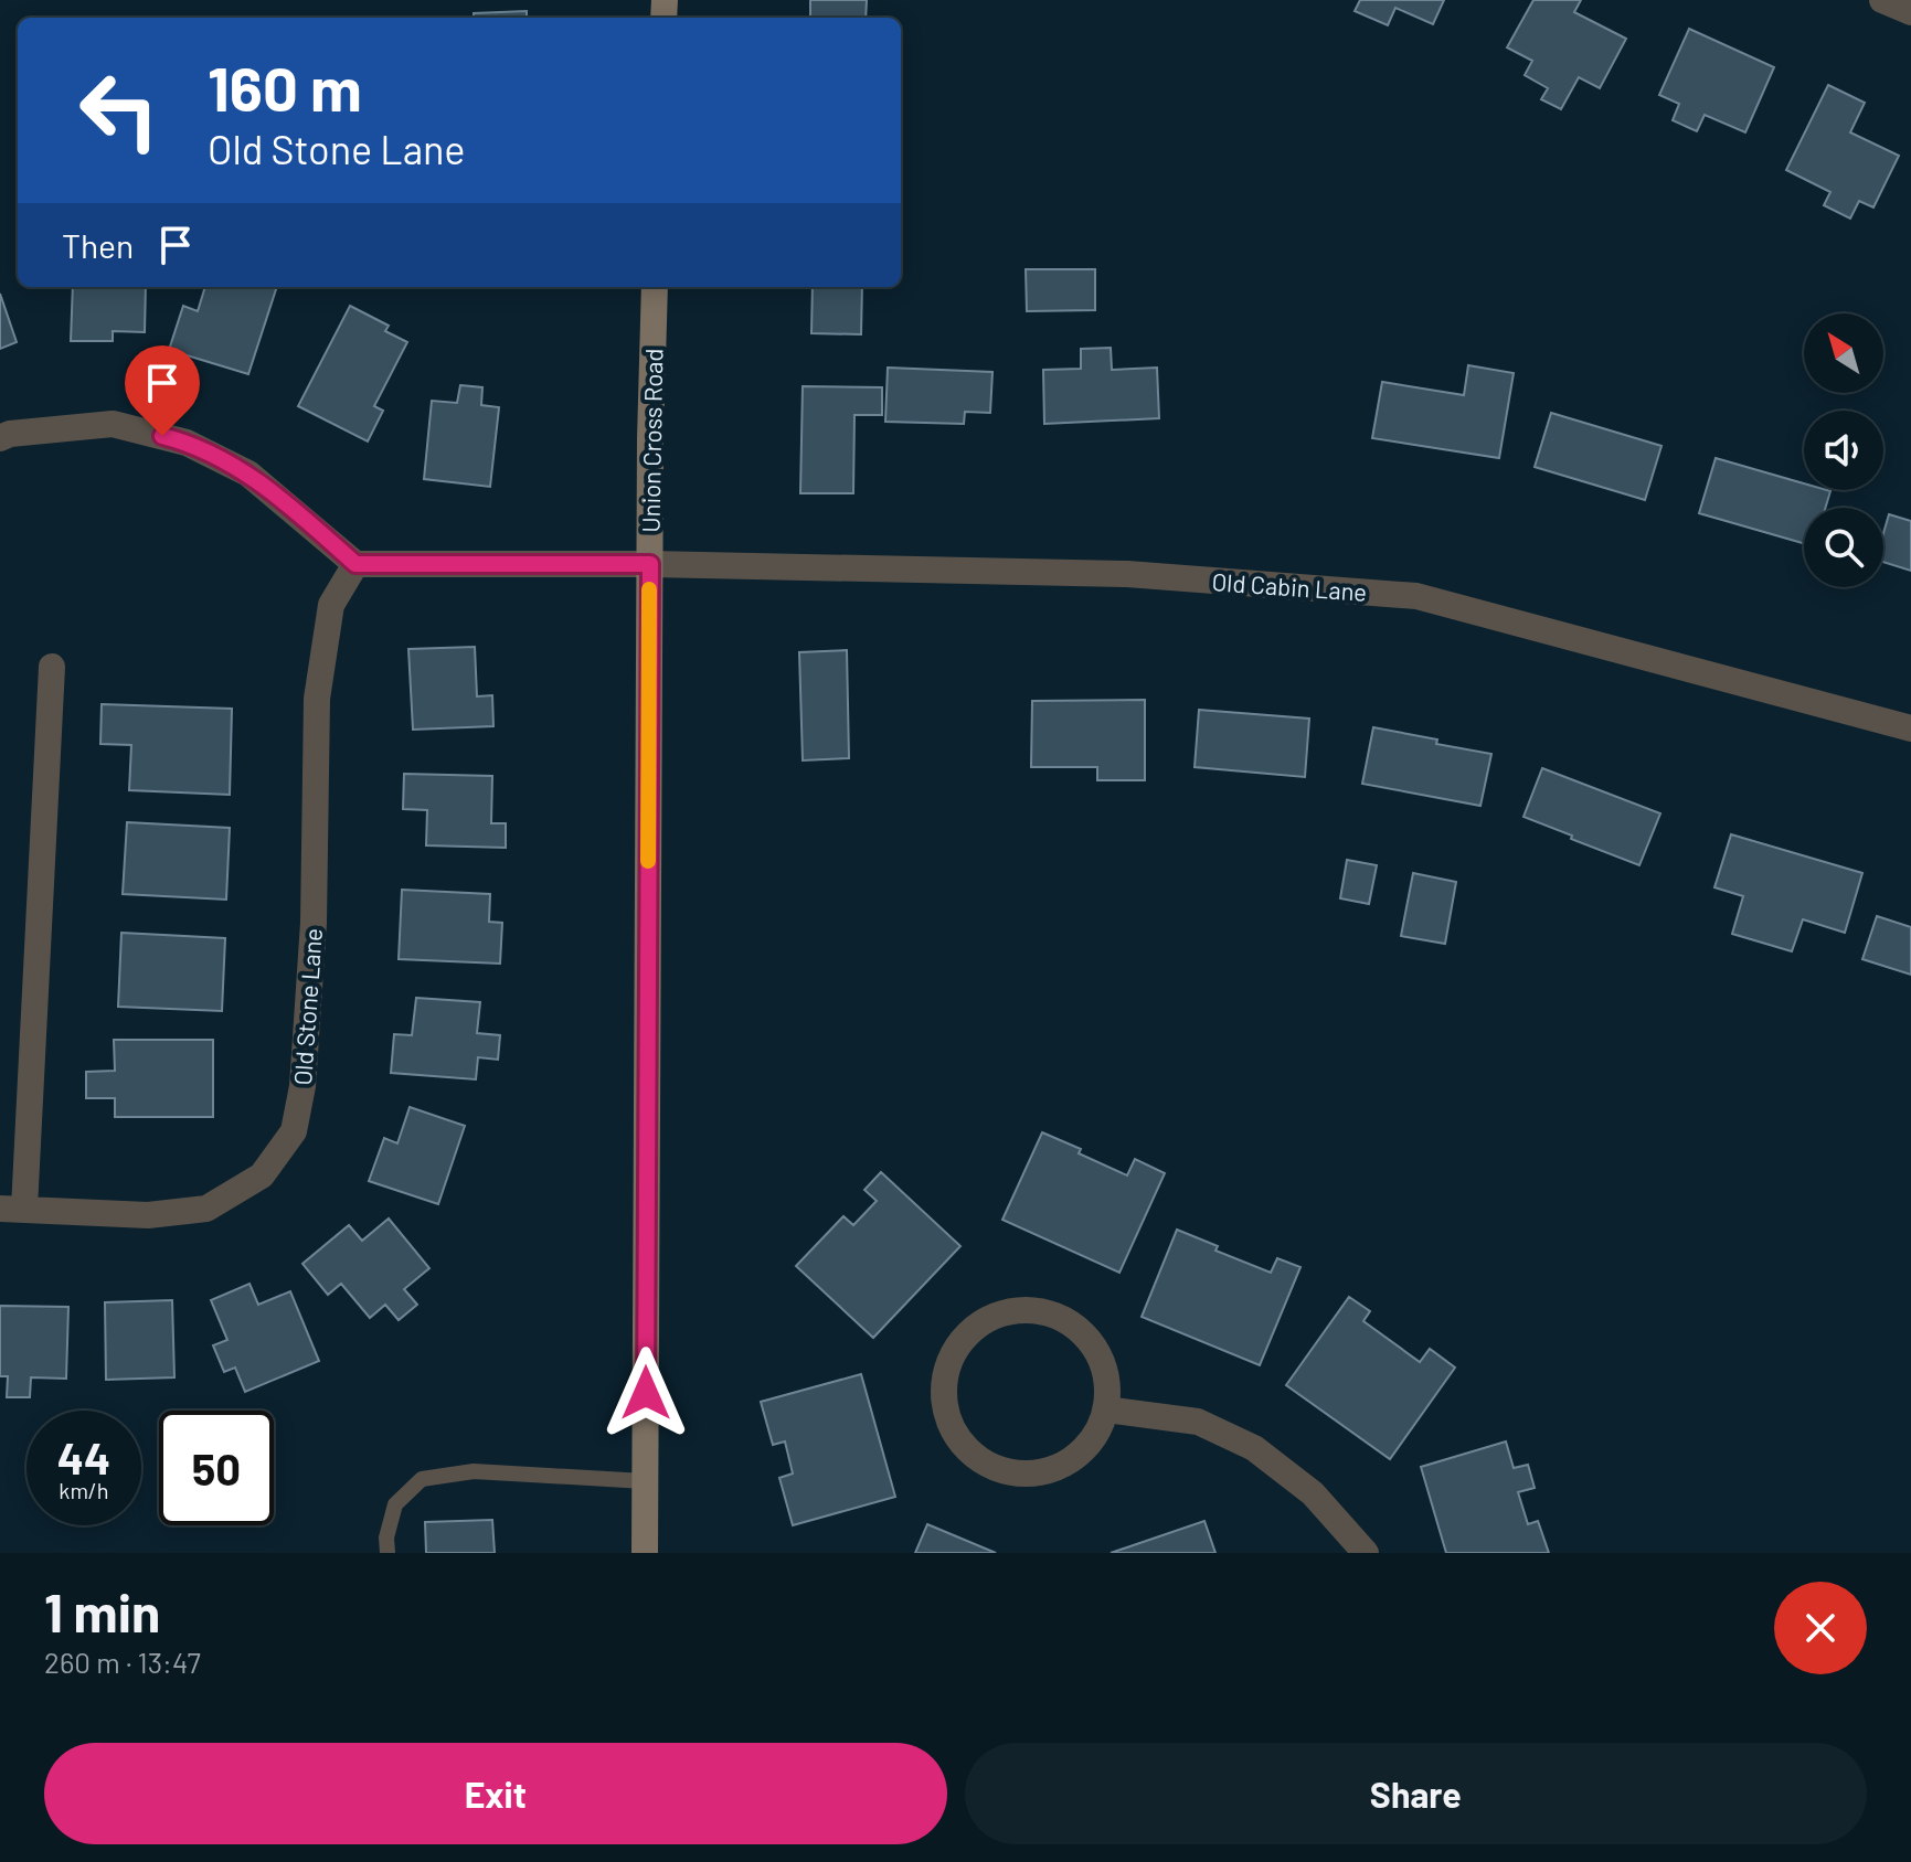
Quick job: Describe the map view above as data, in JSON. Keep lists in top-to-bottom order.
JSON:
{
  "streets": {
    "main road": ["Union Cross Road"],
    "street": ["Old Cabin Lane", "Old Stone Lane"]
  },
  "crossings": [
    ["Union Cross Road", "Old Cabin Lane"]
  ],
  "north": "top left",
  "page": {
    "turn": ["160 m", "Old Stone Lane"],
    "then": "Then",
    "speed": "44 km/h",
    "limit": "50",
    "heading": ["1 min", "260 m · 13:47"],
    "buttons": ["Exit", "Share"]
  }
}
